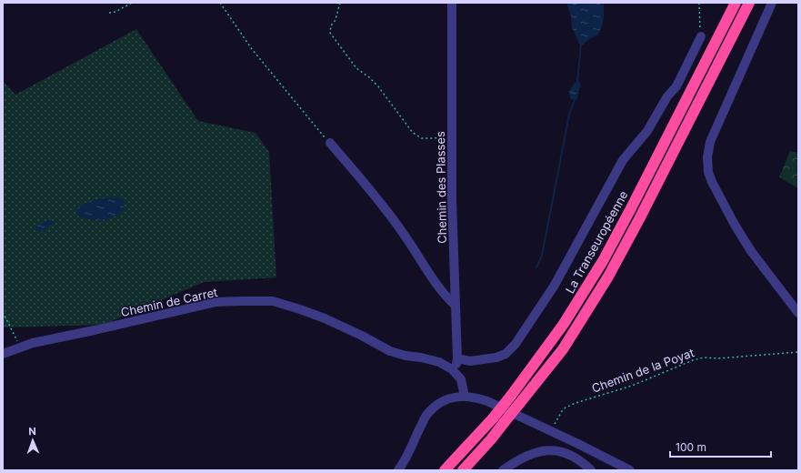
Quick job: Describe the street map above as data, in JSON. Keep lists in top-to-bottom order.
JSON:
{
  "streets": {
    "highway": ["La Transeuropéenne"],
    "street": ["Chemin des Plasses", "Chemin de Carret"],
    "path": ["Chemin de la Poyat"]
  },
  "crossings": [
    ["Chemin des Plasses", "Chemin de Carret"]
  ],
  "scale_bar": "100 m",
  "north": "top"
}
